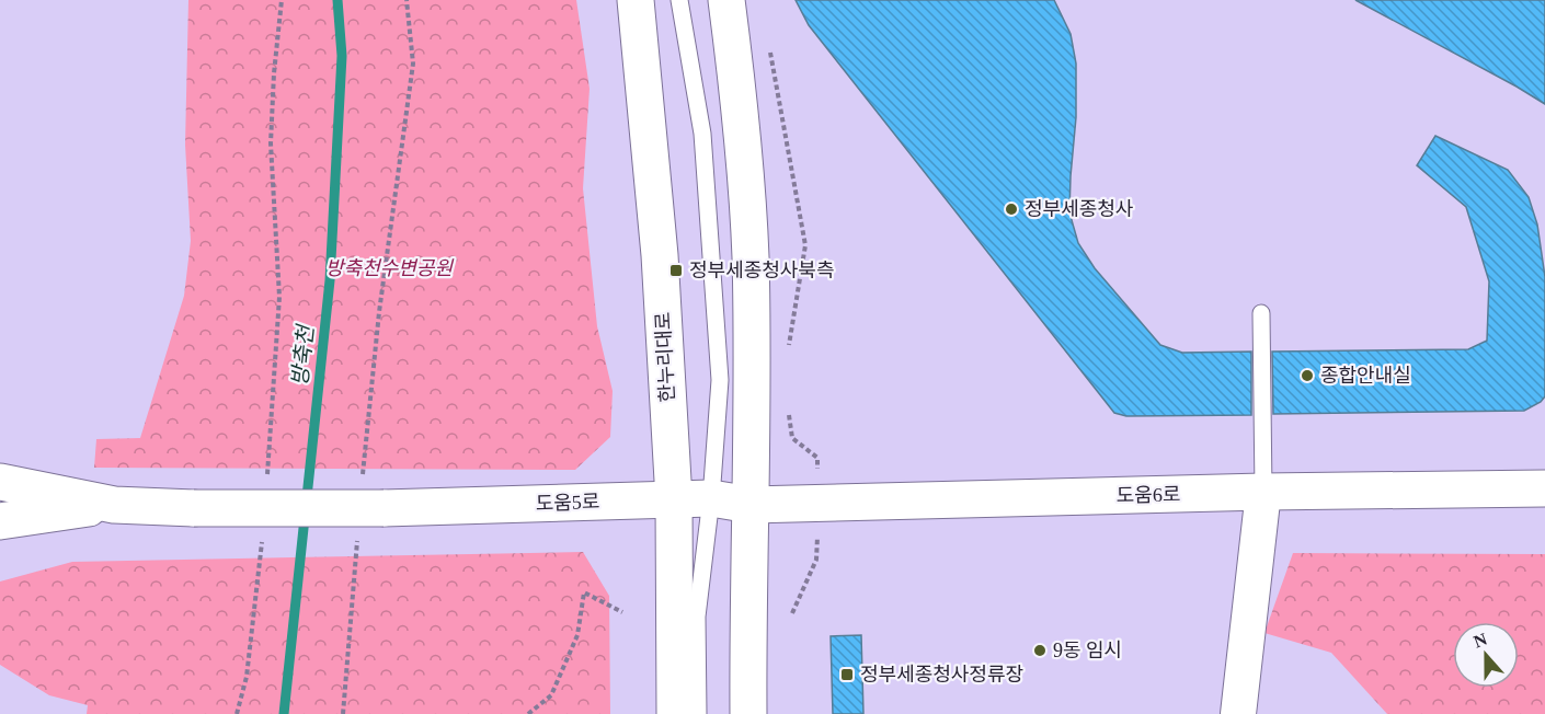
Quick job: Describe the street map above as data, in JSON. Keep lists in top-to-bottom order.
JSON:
{
  "streets": {
    "street": ["한누리대로", "도움6로", "도움5로"]
  },
  "crossings": [
    ["한누리대로", "도움5로"],
    ["도움6로", "도움5로"]
  ],
  "water": ["방축천"],
  "parks": ["방축천수변공원"],
  "places": {
    "other": ["정부세종청사", "종합안내실", "9동 임시"],
    "transit": ["정부세종청사북측", "정부세종청사정류장"]
  },
  "north": "top"
}
